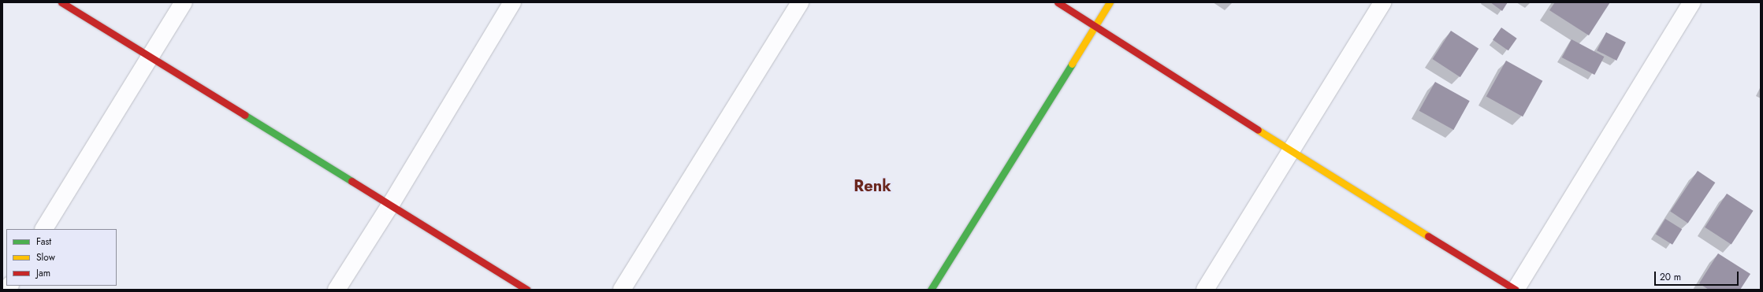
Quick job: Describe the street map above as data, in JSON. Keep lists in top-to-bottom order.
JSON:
{
  "districts": ["Renk"],
  "legend": ["Fast", "Slow", "Jam"],
  "scale_bar": "20 m"
}
